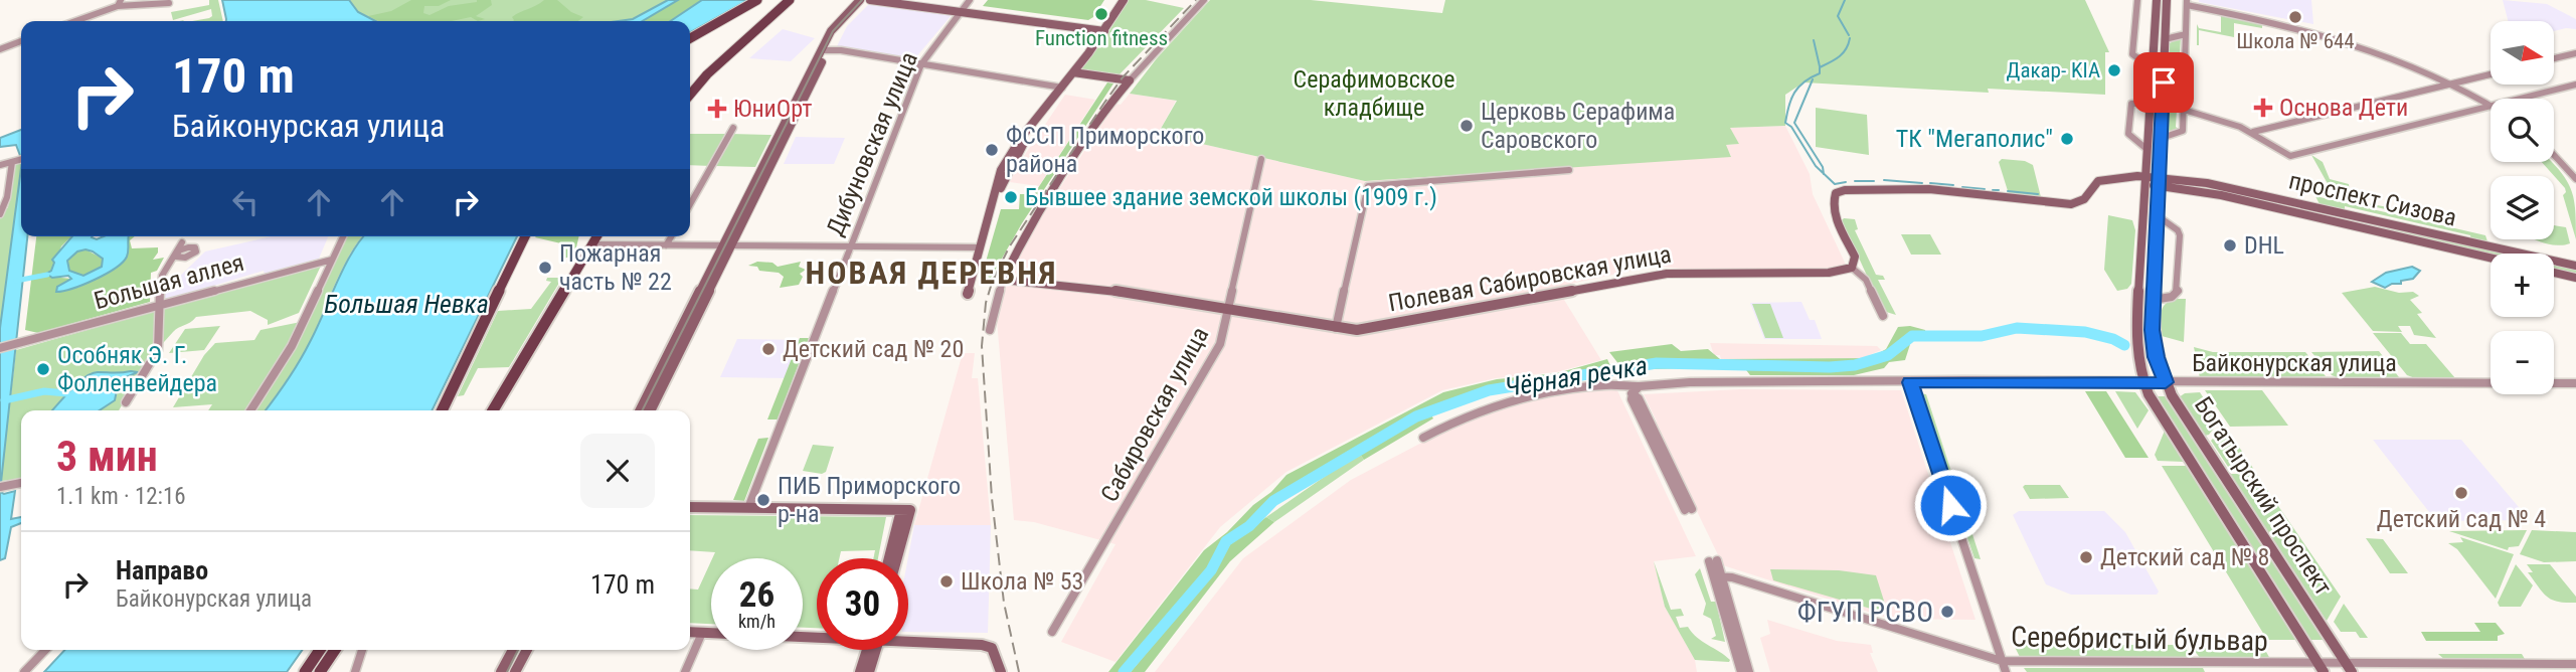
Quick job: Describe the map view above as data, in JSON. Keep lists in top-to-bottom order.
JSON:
{
  "streets": {
    "street": [
      "Дибуновская улица",
      "проспект Сизова",
      "Полевая Сабировская улица",
      "Большая аллея",
      "Байконурская улица",
      "Сабировская улица",
      "Богатырский проспект",
      "Серебристый бульвар"
    ]
  },
  "crossings": [
    ["проспект Сизова", "Богатырский проспект"],
    ["Полевая Сабировская улица", "Сабировская улица"],
    ["Байконурская улица", "Богатырский проспект"],
    ["Богатырский проспект", "Серебристый бульвар"]
  ],
  "districts": ["НОВАЯ ДЕРЕВНЯ"],
  "water": ["Большая Невка", "Чёрная речка"],
  "parks": ["Серафимовское кладбище"],
  "places": {
    "other": [
      "Function fitness",
      "Школа № 644",
      "Дакар- KIA",
      "Церковь Серафима Саровского",
      "ТК \"Мегаполис\"",
      "ФССП Приморского района",
      "Бывшее здание земской школы (1909 г.)",
      "DHL",
      "Пожарная часть № 22",
      "Детский сад № 20",
      "Особняк Э. Г. Фолленвейдера",
      "Детский сад № 4",
      "ПИБ Приморского р-на",
      "Детский сад № 8",
      "Школа № 53",
      "ФГУП РСВО"
    ],
    "health": ["Основа Дети", "ЮниОрт"]
  },
  "north": "right",
  "page": {
    "map_buttons": ["+", "−"],
    "turn": ["170 m", "Байконурская улица"],
    "heading": ["3 мин", "1.1 km · 12:16"],
    "list": [
      {
        "name": "Направо",
        "note": "Байконурская улица",
        "value": "170 m"
      }
    ],
    "speed": "26 km/h",
    "limit": "30"
  }
}
